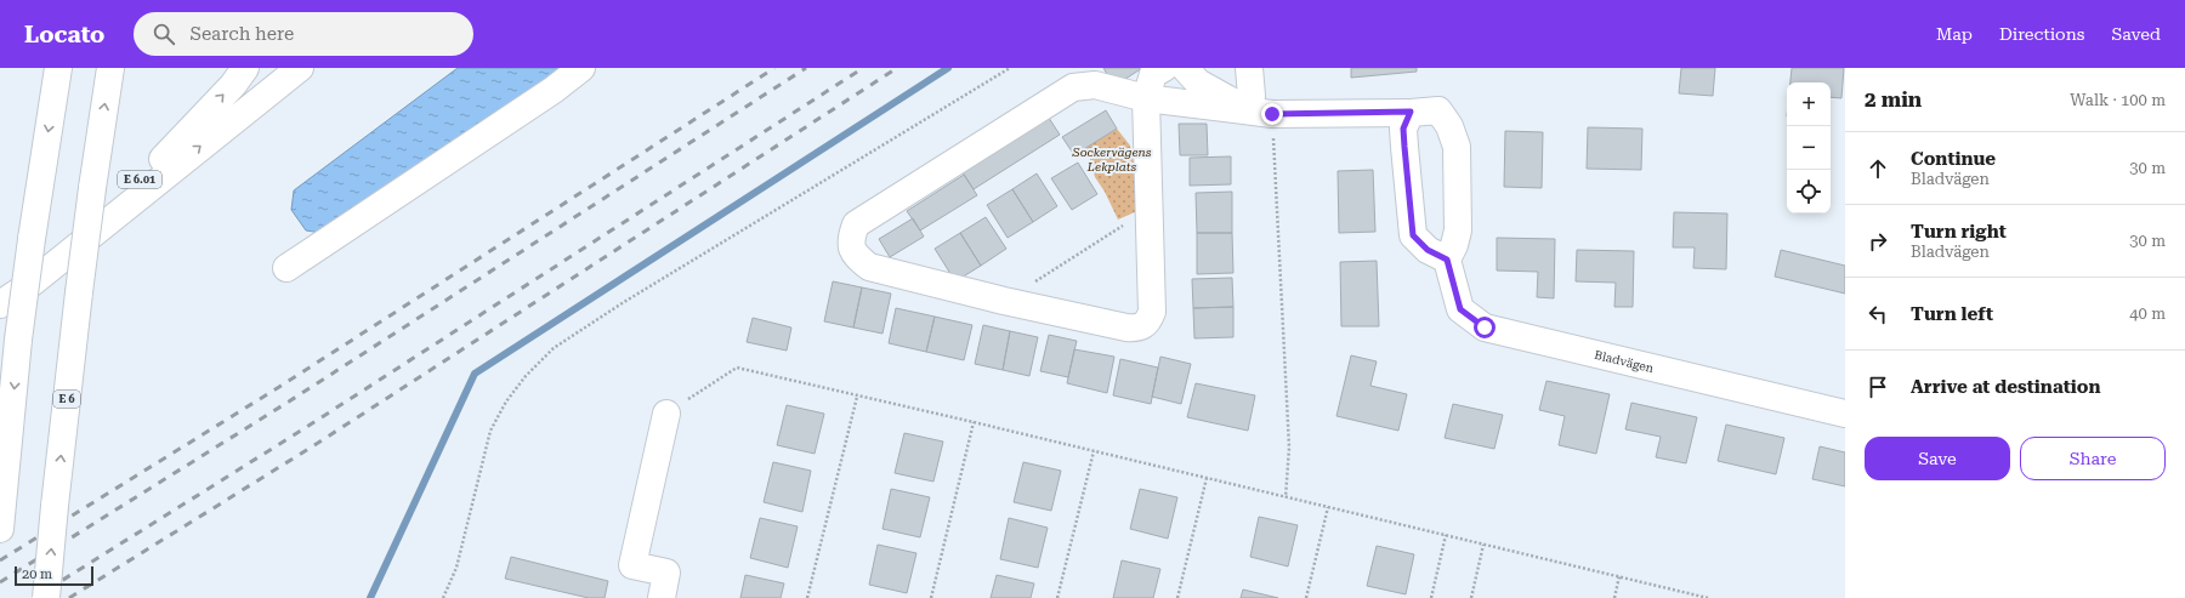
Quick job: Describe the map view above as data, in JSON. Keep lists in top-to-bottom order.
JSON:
{
  "streets": {
    "main road": ["E 6.01", "Bladvägen", "E 6"]
  },
  "parks": ["Sockervägens Lekplats"],
  "scale_bar": "20 m",
  "page": {
    "header": "Locato",
    "search": "Search here",
    "nav": ["Map", "Directions", "Saved"],
    "heading": ["2 min", "Walk · 100 m"],
    "map_buttons": ["+", "−"],
    "list": [
      ["Continue", "Bladvägen", "30 m"],
      ["Turn right", "Bladvägen", "30 m"],
      ["Turn left", "40 m"],
      "Arrive at destination"
    ],
    "buttons": ["Save", "Share"],
    "scale": "20 m"
  }
}
